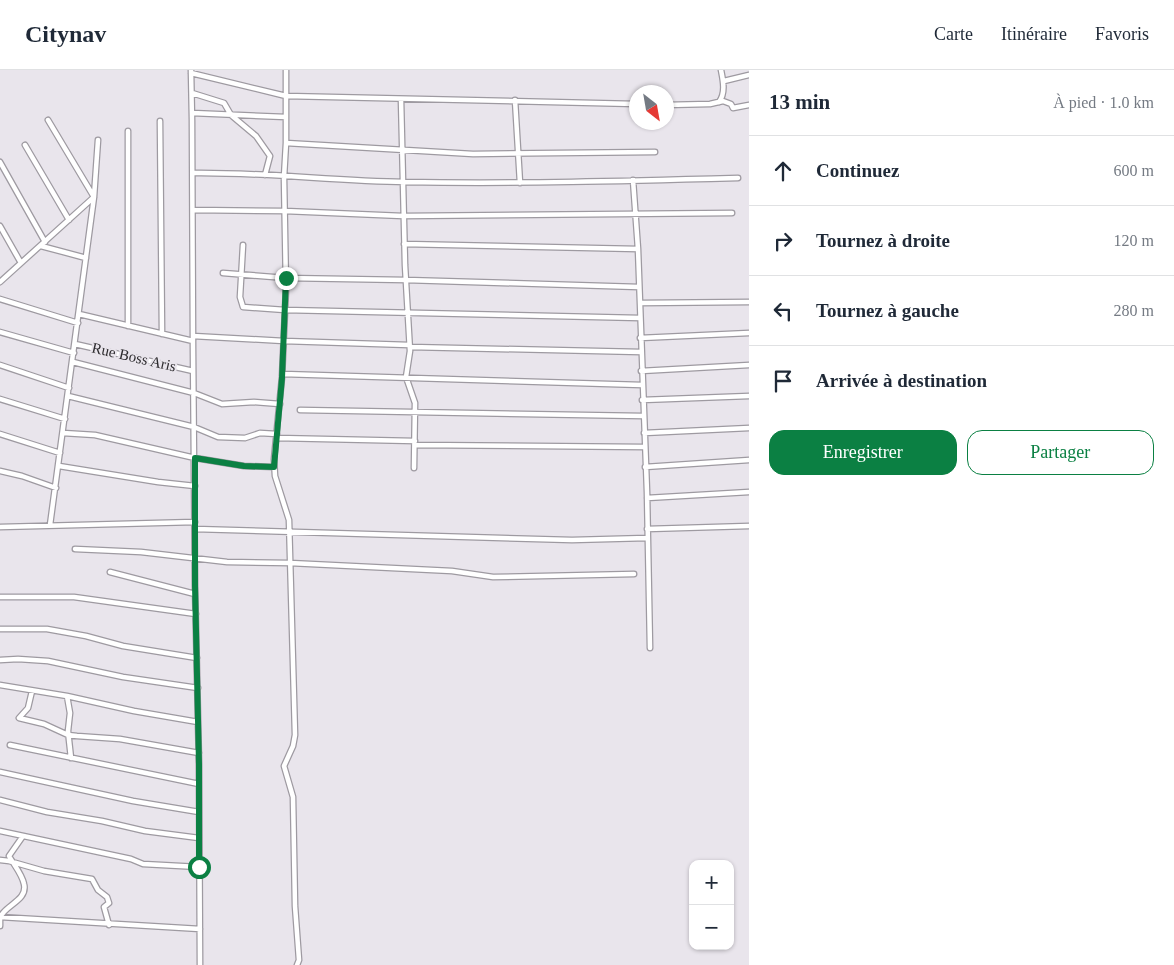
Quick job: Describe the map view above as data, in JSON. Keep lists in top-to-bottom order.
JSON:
{
  "streets": {
    "street": ["Rue Boss Aris"]
  },
  "north": "bottom right",
  "page": {
    "header": "Citynav",
    "nav": ["Carte", "Itinéraire", "Favoris"],
    "heading": ["13 min", "À pied · 1.0 km"],
    "list": [
      ["Continuez", "600 m"],
      ["Tournez à droite", "120 m"],
      ["Tournez à gauche", "280 m"],
      "Arrivée à destination"
    ],
    "buttons": ["Enregistrer", "Partager"],
    "map_buttons": ["+", "−"]
  }
}
